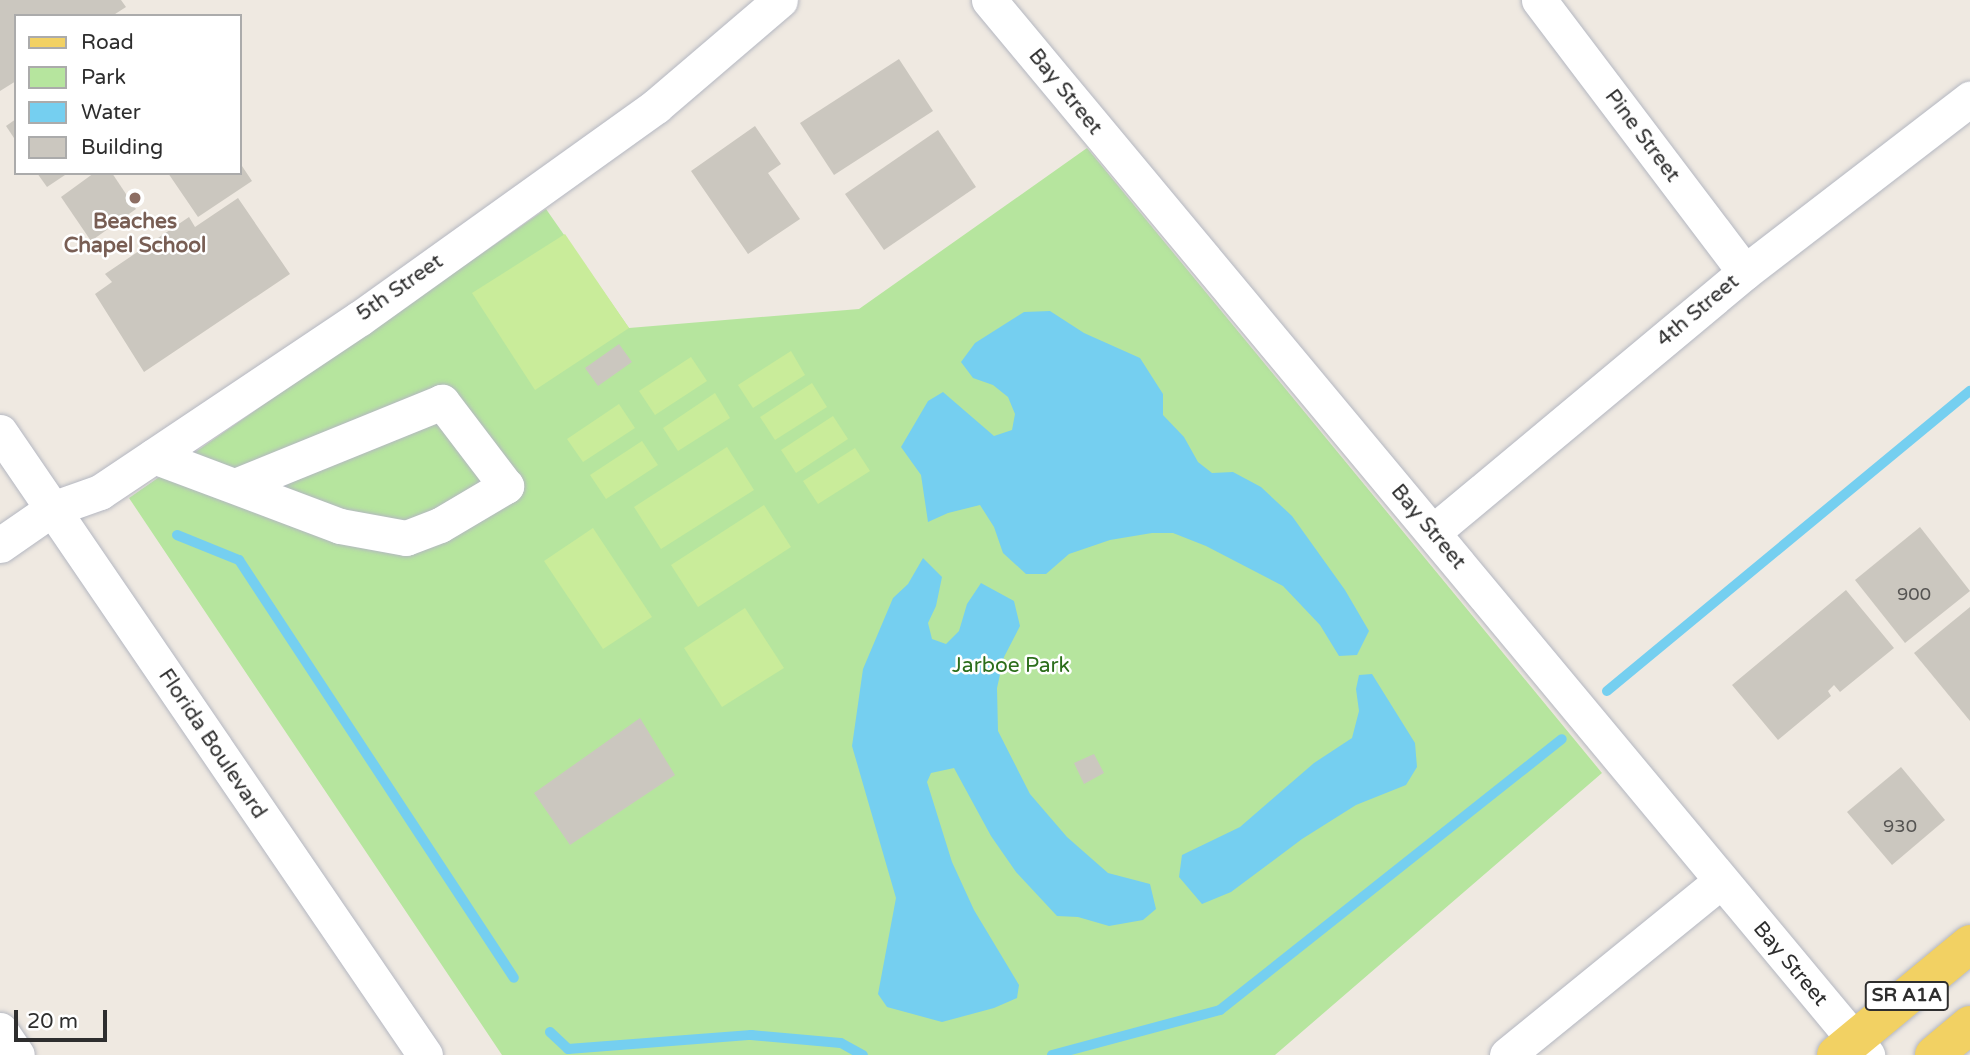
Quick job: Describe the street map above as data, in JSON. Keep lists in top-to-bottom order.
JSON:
{
  "streets": {
    "main road": ["SR A1A"],
    "street": [
      "Bay Street",
      "Pine Street",
      "5th Street",
      "4th Street",
      "Florida Boulevard"
    ]
  },
  "crossings": [
    ["Bay Street", "4th Street"],
    ["Bay Street", "SR A1A"],
    ["Pine Street", "4th Street"],
    ["5th Street", "Florida Boulevard"]
  ],
  "parks": ["Jarboe Park"],
  "places": ["Beaches Chapel School"],
  "house_numbers": ["900", "930"],
  "legend": [
    "Road",
    "Park",
    "Water",
    "Building"
  ],
  "scale_bar": "20 m"
}
